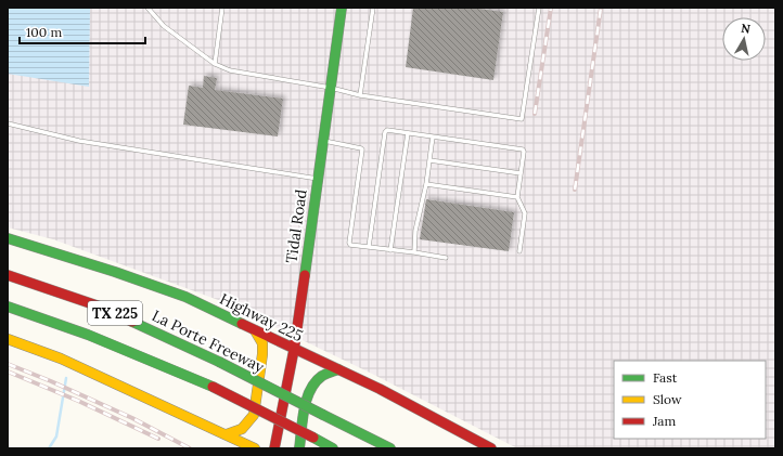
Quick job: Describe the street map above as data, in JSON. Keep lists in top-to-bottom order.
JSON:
{
  "streets": {
    "main road": [
      "Tidal Road",
      "TX 225",
      "Highway 225",
      "La Porte Freeway"
    ]
  },
  "crossings": [
    ["Tidal Road", "Highway 225"]
  ],
  "legend": ["Fast", "Slow", "Jam"],
  "scale_bar": "100 m",
  "north": "top"
}
